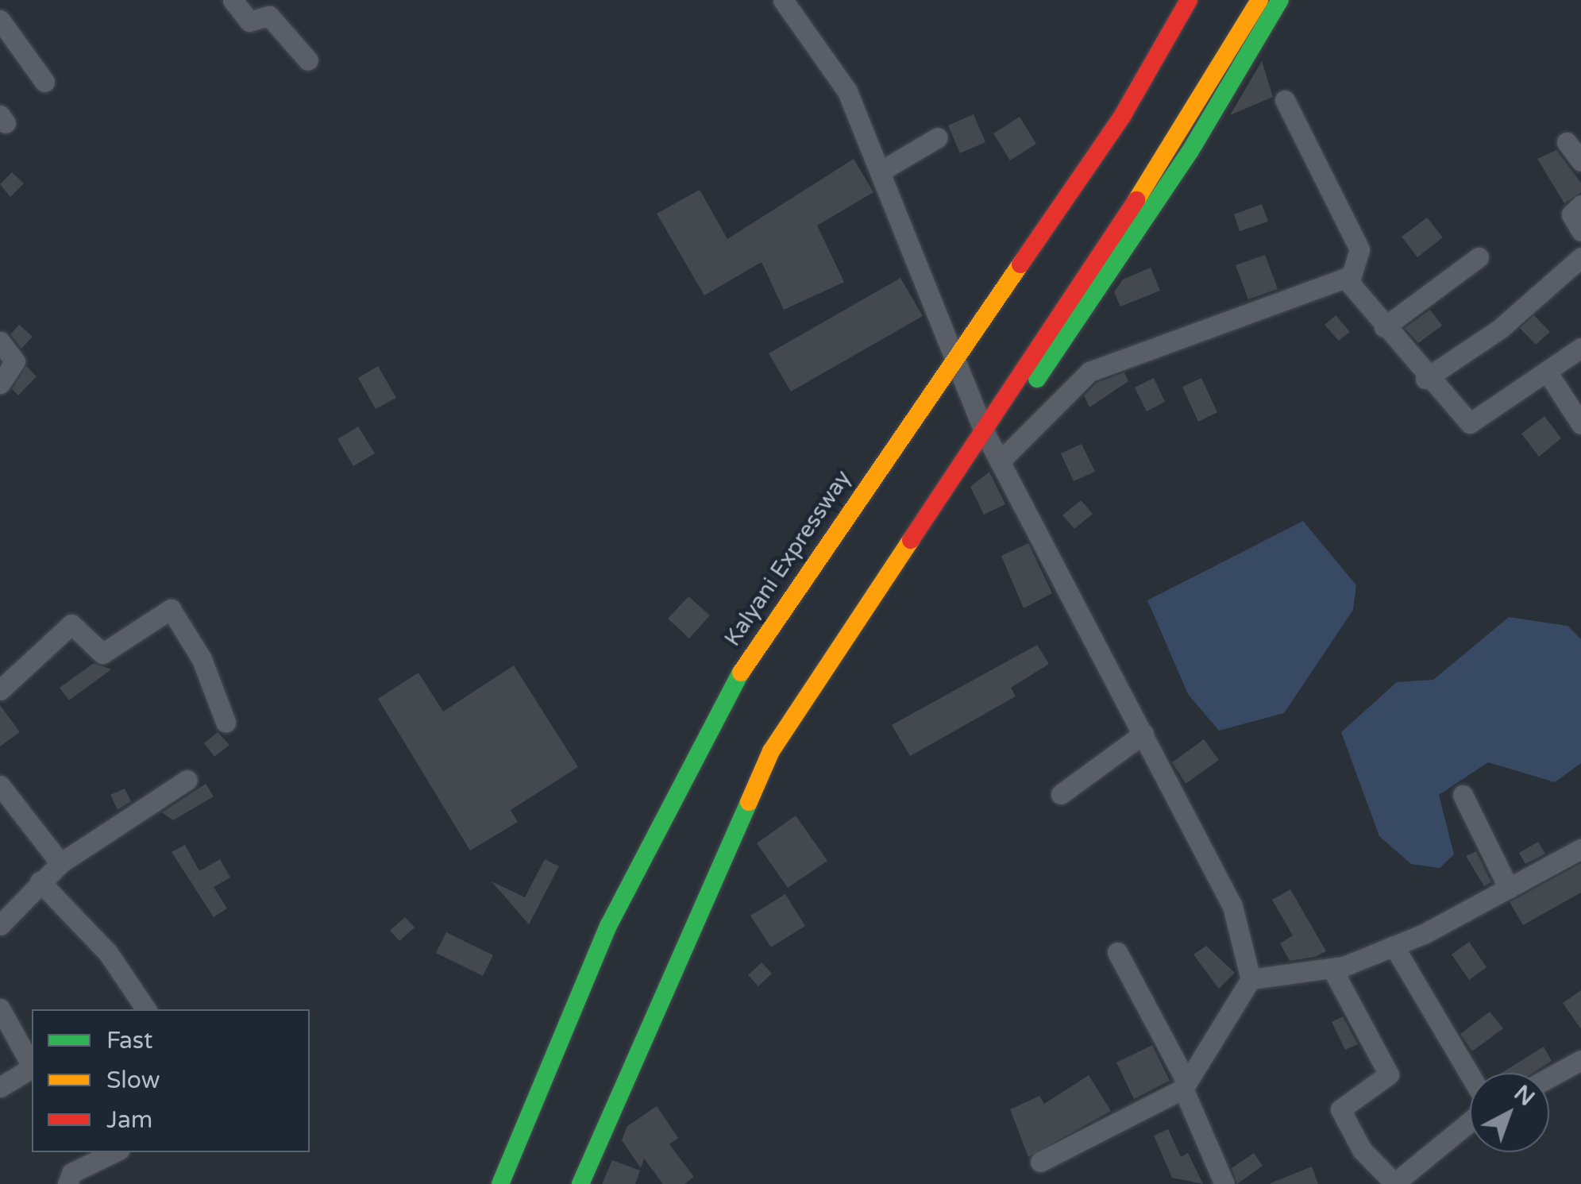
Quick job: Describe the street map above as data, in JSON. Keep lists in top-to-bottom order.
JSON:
{
  "streets": {
    "main road": ["Kalyani Expressway"]
  },
  "legend": ["Fast", "Slow", "Jam"],
  "north": "top right"
}
